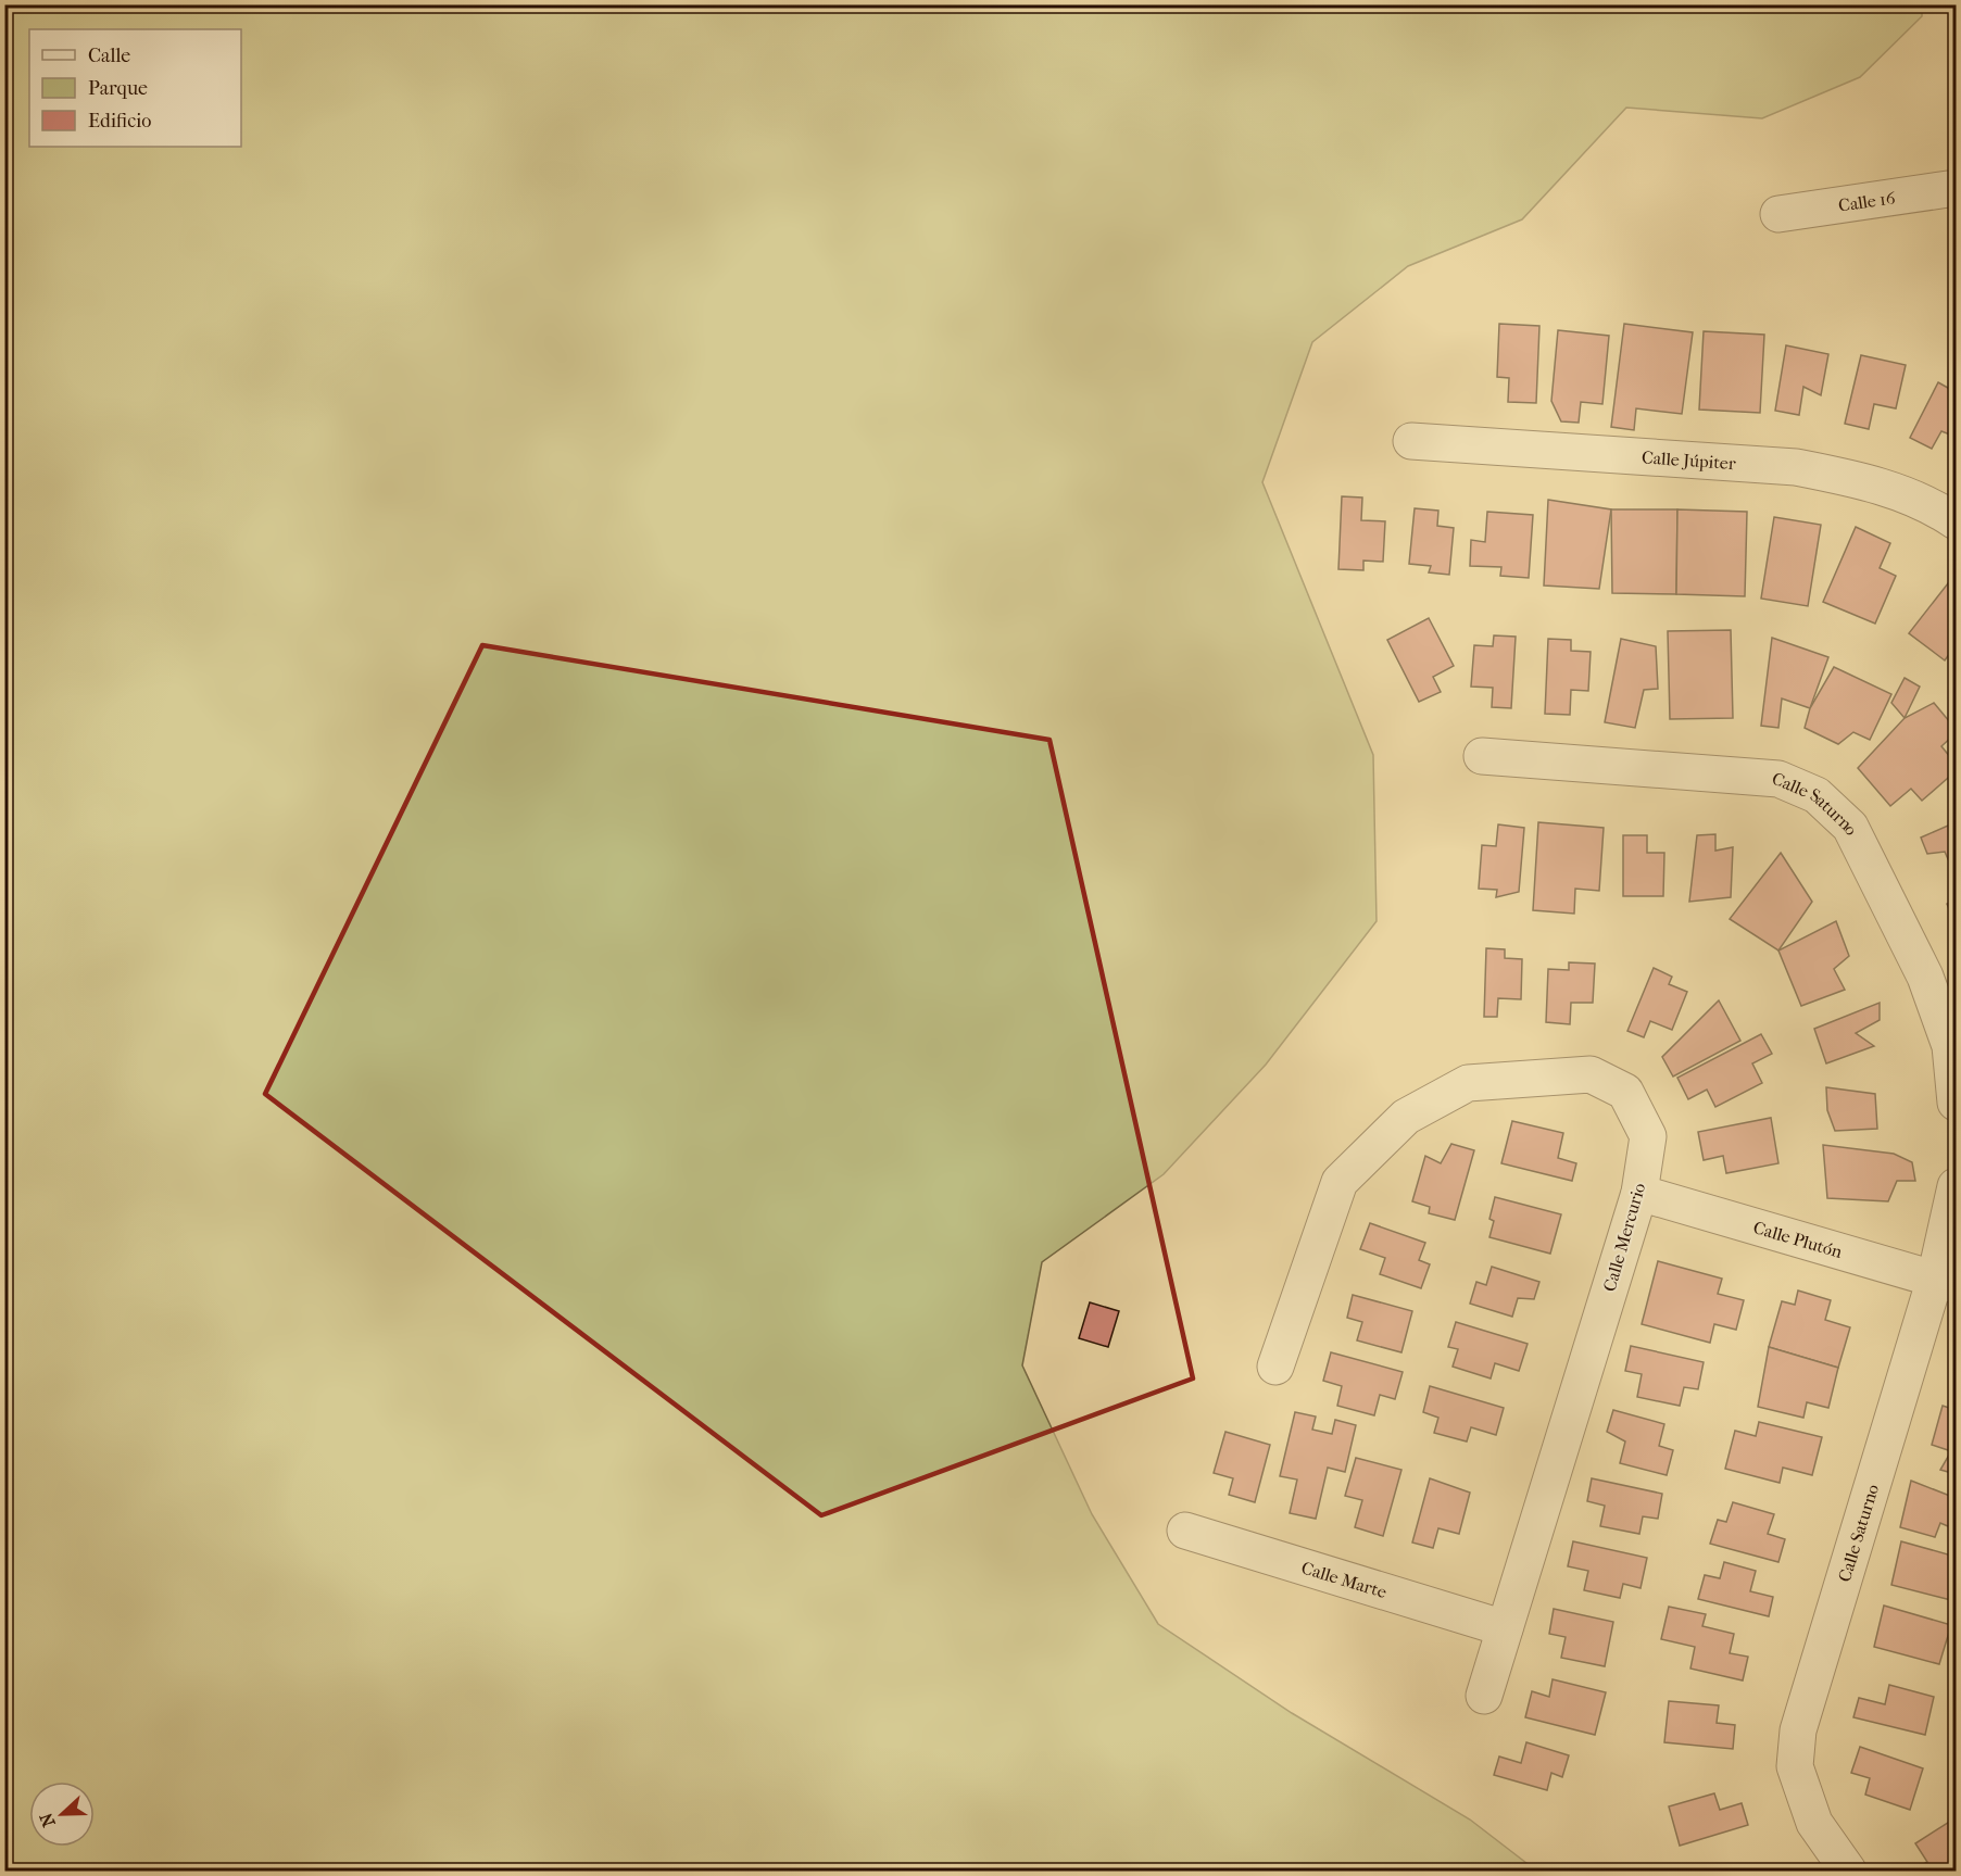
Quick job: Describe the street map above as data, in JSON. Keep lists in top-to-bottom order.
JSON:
{
  "streets": {
    "street": [
      "Calle 16",
      "Calle Júpiter",
      "Calle Saturno",
      "Calle Mercurio",
      "Calle Plutón",
      "Calle Marte"
    ]
  },
  "crossings": [
    ["Calle Saturno", "Calle Plutón"],
    ["Calle Mercurio", "Calle Plutón"],
    ["Calle Mercurio", "Calle Marte"]
  ],
  "legend": ["Calle", "Parque", "Edificio"],
  "north": "left"
}
